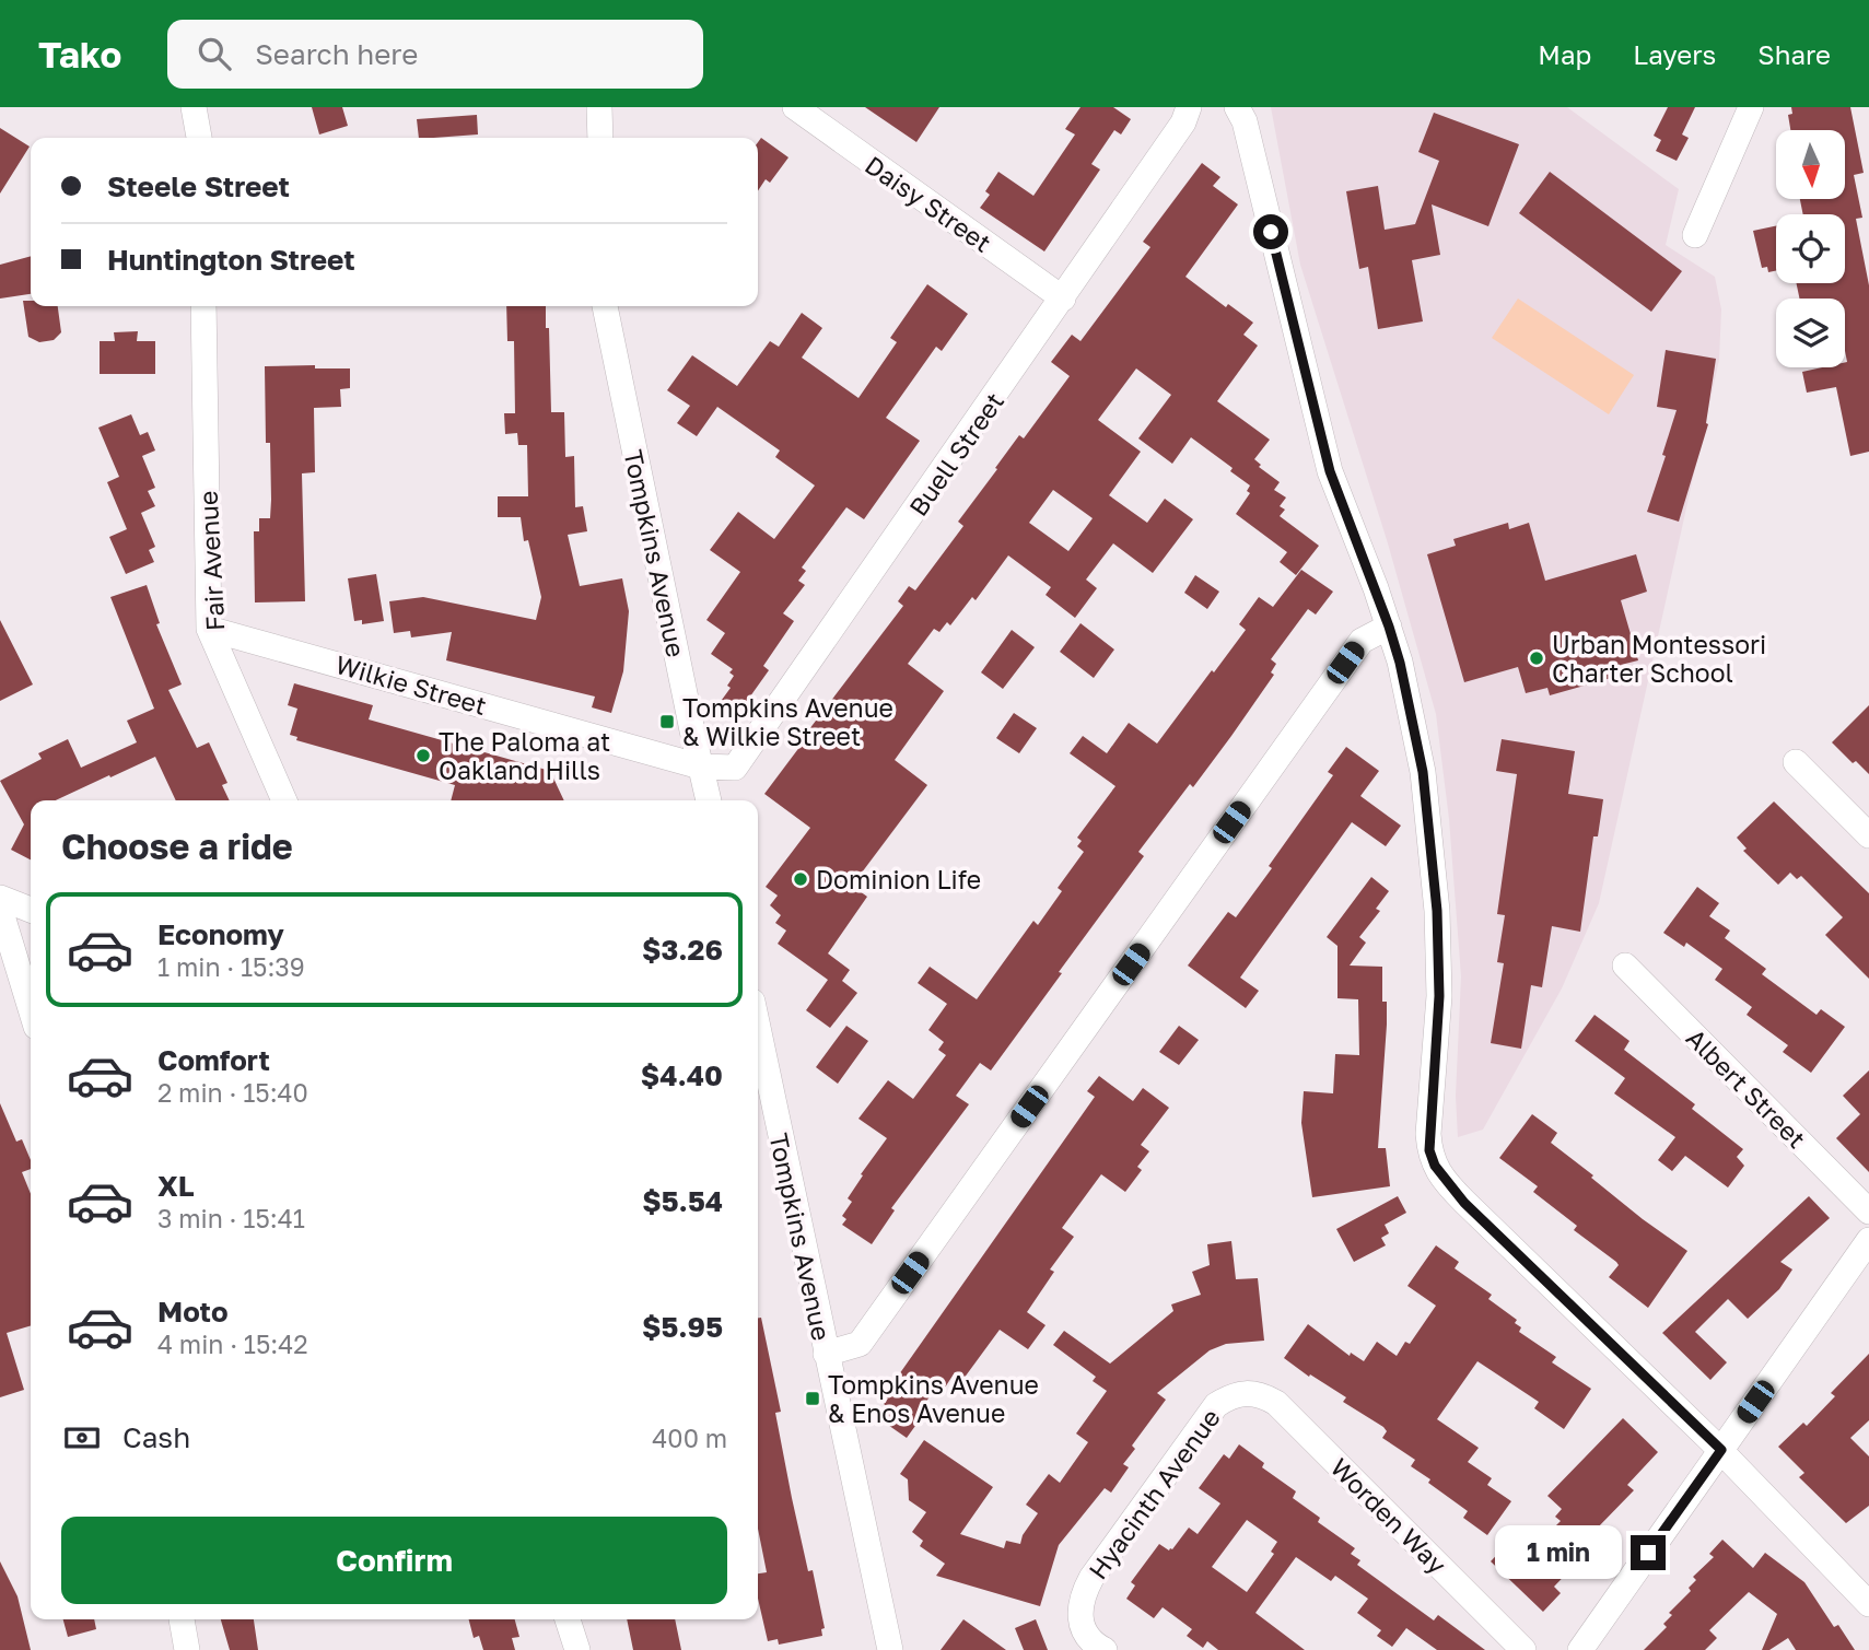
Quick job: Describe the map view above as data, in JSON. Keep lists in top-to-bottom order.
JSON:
{
  "streets": {
    "street": [
      "Daisy Street",
      "Buell Street",
      "Tompkins Avenue",
      "Fair Avenue",
      "Wilkie Street",
      "Albert Street",
      "Hyacinth Avenue",
      "Worden Way"
    ]
  },
  "crossings": [
    ["Daisy Street", "Buell Street"],
    ["Buell Street", "Tompkins Avenue"],
    ["Buell Street", "Wilkie Street"],
    ["Tompkins Avenue", "Wilkie Street"],
    ["Fair Avenue", "Wilkie Street"],
    ["Hyacinth Avenue", "Worden Way"]
  ],
  "places": {
    "other": ["Urban Montessori Charter School", "The Paloma at Oakland Hills", "Dominion Life"],
    "transit": ["Tompkins Avenue & Wilkie Street", "Tompkins Avenue & Enos Avenue"]
  },
  "north": "bottom",
  "page": {
    "header": "Tako",
    "search": "Search here",
    "nav": ["Map", "Layers", "Share"],
    "banner": ["Steele Street", "Huntington Street"],
    "heading": "Choose a ride",
    "list": [
      {
        "name": "Economy",
        "note": "1 min · 15:39",
        "value": "$3.26"
      },
      {
        "name": "Comfort",
        "note": "2 min · 15:40",
        "value": "$4.40"
      },
      {
        "name": "XL",
        "note": "3 min · 15:41",
        "value": "$5.54"
      },
      {
        "name": "Moto",
        "note": "4 min · 15:42",
        "value": "$5.95"
      }
    ],
    "pay": ["Cash", "400 m"],
    "buttons": "Confirm",
    "bubble": "1 min"
  }
}
